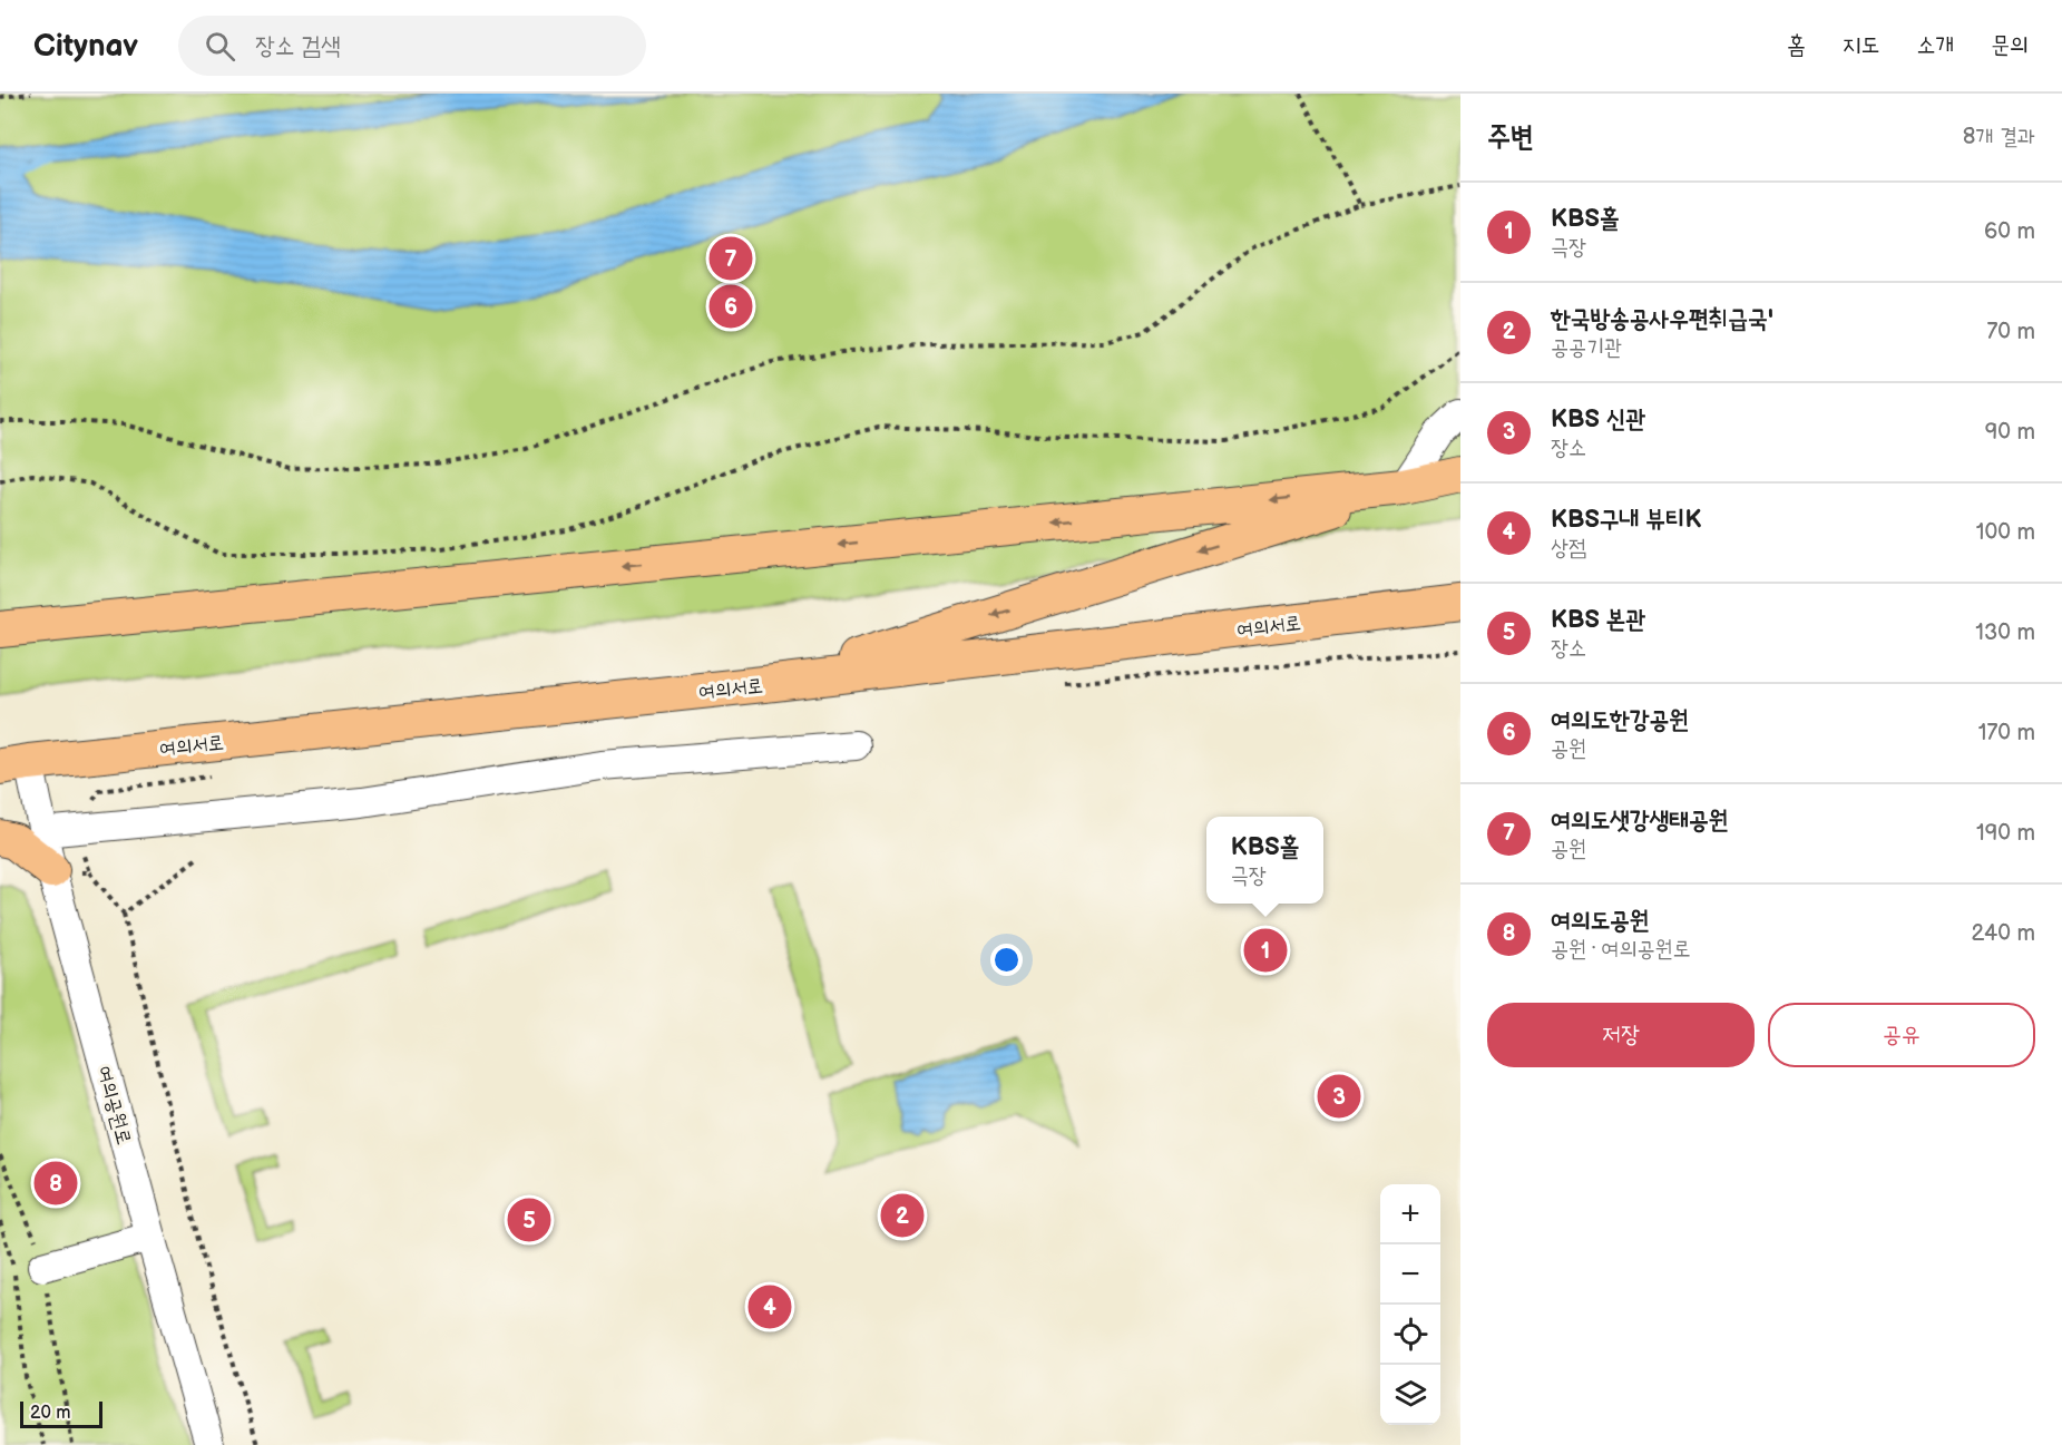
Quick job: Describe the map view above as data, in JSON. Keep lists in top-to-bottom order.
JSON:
{
  "streets": {
    "main road": ["여의서로"],
    "street": ["여의공원로"]
  },
  "crossings": [
    ["여의서로", "여의공원로"]
  ],
  "scale_bar": "20 m",
  "page": {
    "header": "Citynav",
    "search": "장소 검색",
    "nav": [
      "홈",
      "지도",
      "소개",
      "문의"
    ],
    "heading": ["주변", "8개 결과"],
    "list": [
      {
        "mark": "1",
        "name": "KBS홀",
        "note": "극장",
        "value": "60 m"
      },
      {
        "mark": "2",
        "name": "한국방송공사우편취급국'",
        "note": "공공기관",
        "value": "70 m"
      },
      {
        "mark": "3",
        "name": "KBS 신관",
        "note": "장소",
        "value": "90 m"
      },
      {
        "mark": "4",
        "name": "KBS구내 뷰티K",
        "note": "상점",
        "value": "100 m"
      },
      {
        "mark": "5",
        "name": "KBS 본관",
        "note": "장소",
        "value": "130 m"
      },
      {
        "mark": "6",
        "name": "여의도한강공원",
        "note": "공원",
        "value": "170 m"
      },
      {
        "mark": "7",
        "name": "여의도샛강생태공원",
        "note": "공원",
        "value": "190 m"
      },
      {
        "mark": "8",
        "name": "여의도공원",
        "note": "공원 · 여의공원로",
        "value": "240 m"
      }
    ],
    "pins": [
      "7",
      "6",
      "1",
      "3",
      "8",
      "2",
      "5",
      "4"
    ],
    "popup": ["KBS홀", "극장"],
    "buttons": ["저장", "공유"],
    "map_buttons": ["+", "−"],
    "scale": "20 m"
  }
}
